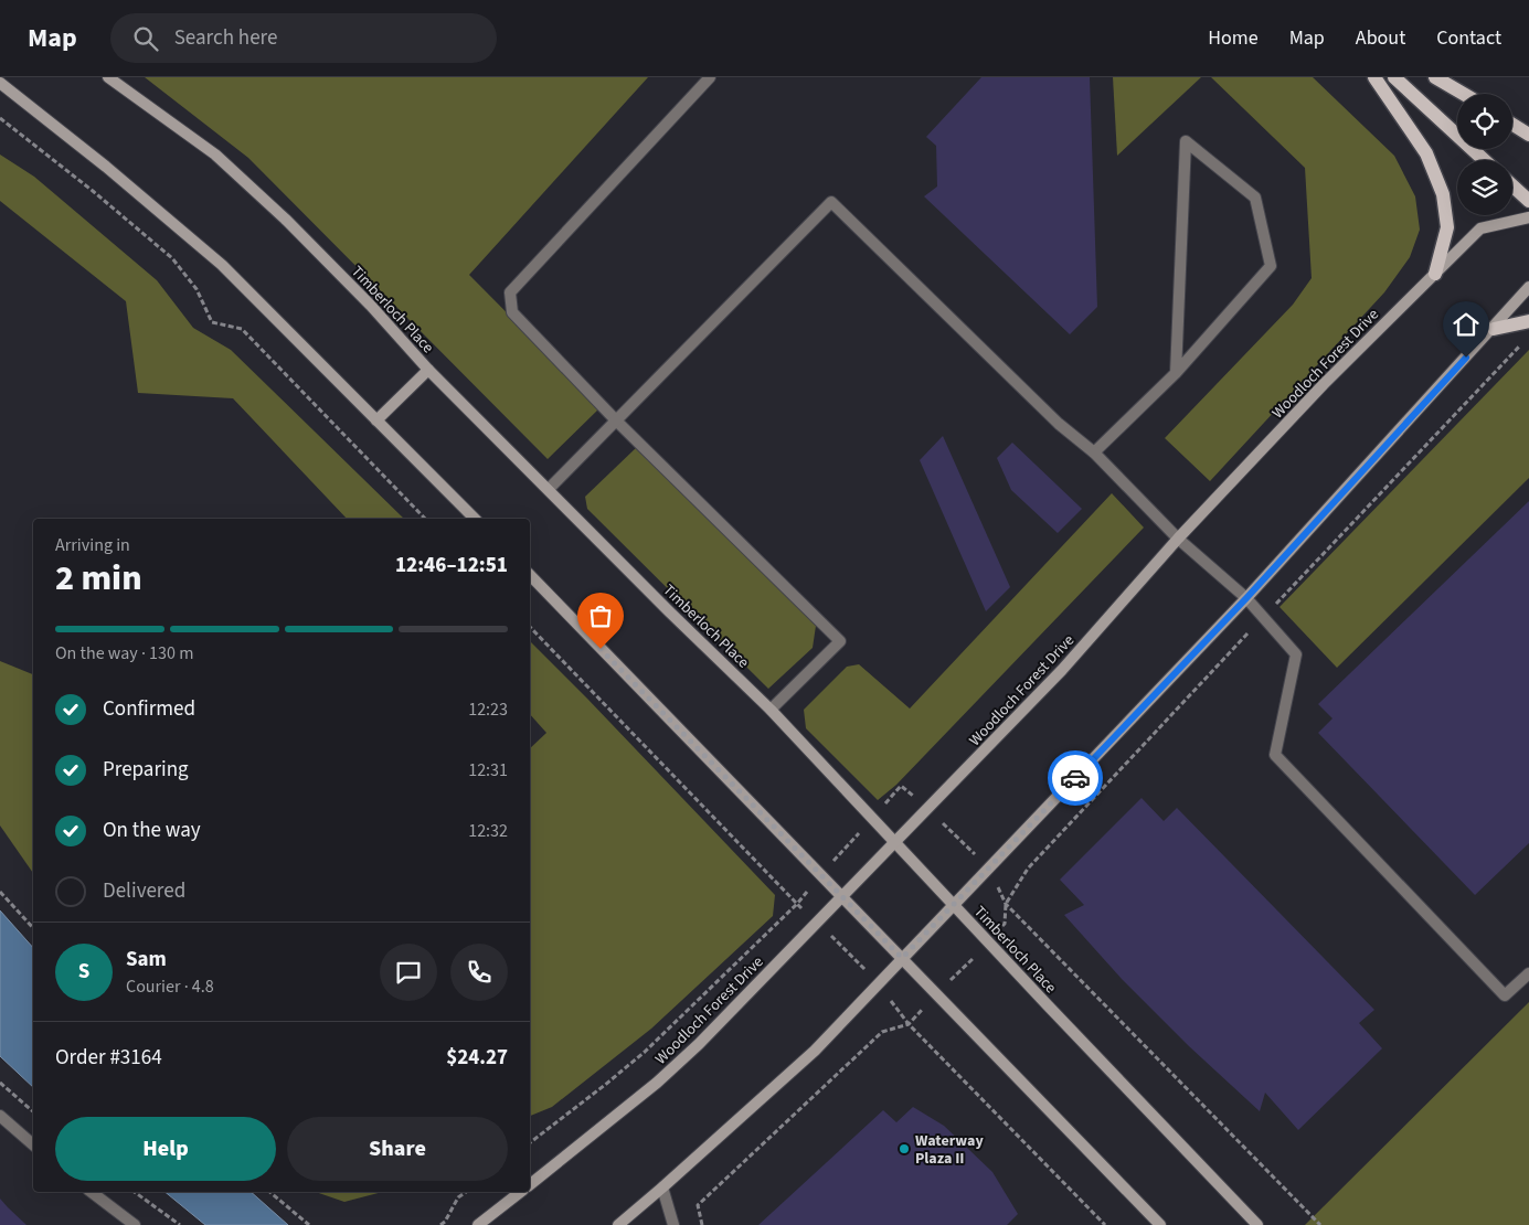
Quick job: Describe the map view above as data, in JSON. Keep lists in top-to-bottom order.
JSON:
{
  "streets": {
    "street": ["Timberloch Place", "Woodloch Forest Drive"]
  },
  "crossings": [
    ["Timberloch Place", "Woodloch Forest Drive"]
  ],
  "places": ["Waterway Plaza II"],
  "page": {
    "header": "Map",
    "search": "Search here",
    "nav": [
      "Home",
      "Map",
      "About",
      "Contact"
    ],
    "heading": ["2 min", "Arriving in", "12:46–12:51"],
    "panel": [
      "Sam",
      "Courier · 4.8",
      "Order #3164",
      "$24.27"
    ],
    "bar": "On the way · 130 m",
    "list": [
      ["Confirmed", "12:23"],
      ["Preparing", "12:31"],
      ["On the way", "12:32"],
      "Delivered"
    ],
    "round": "S",
    "buttons": ["Help", "Share"]
  }
}
